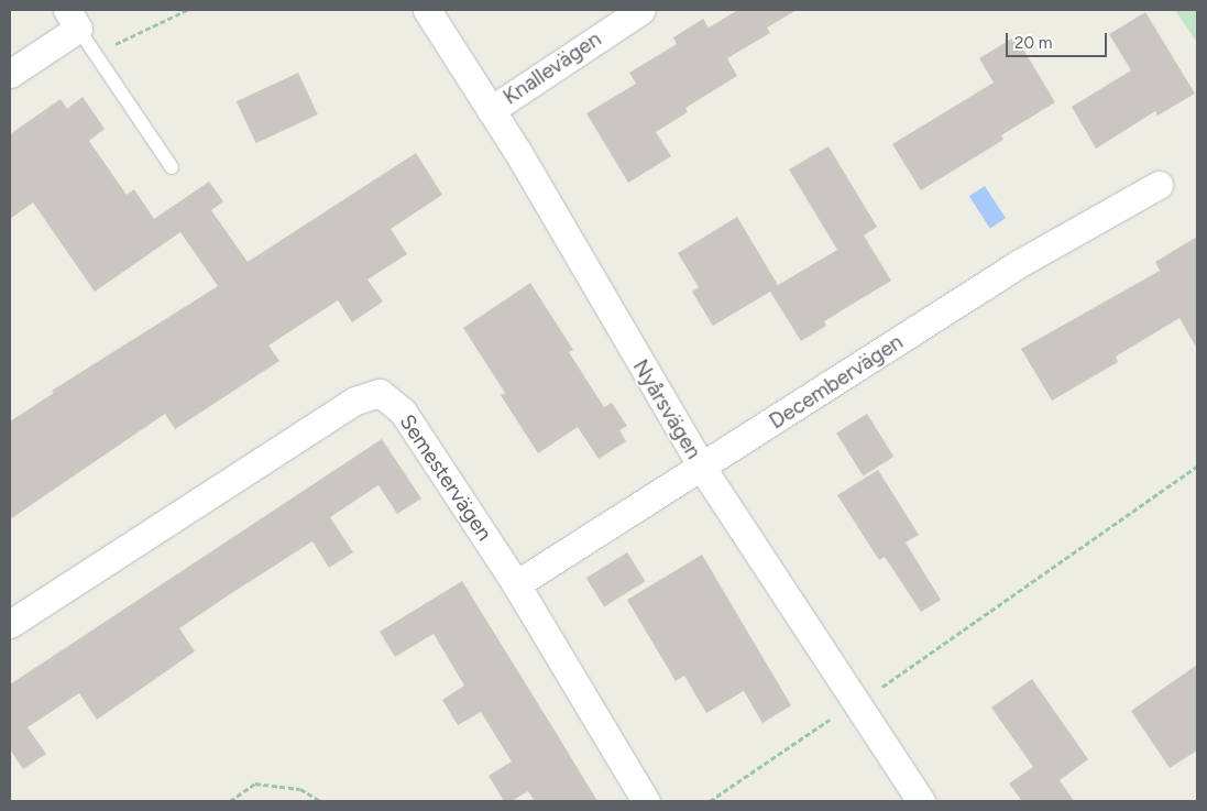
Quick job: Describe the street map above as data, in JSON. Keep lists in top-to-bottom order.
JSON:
{
  "streets": {
    "street": [
      "Knallevägen",
      "Decembervägen",
      "Nyårsvägen",
      "Semestervägen"
    ]
  },
  "crossings": [
    ["Knallevägen", "Nyårsvägen"],
    ["Decembervägen", "Nyårsvägen"],
    ["Decembervägen", "Semestervägen"]
  ],
  "scale_bar": "20 m"
}
